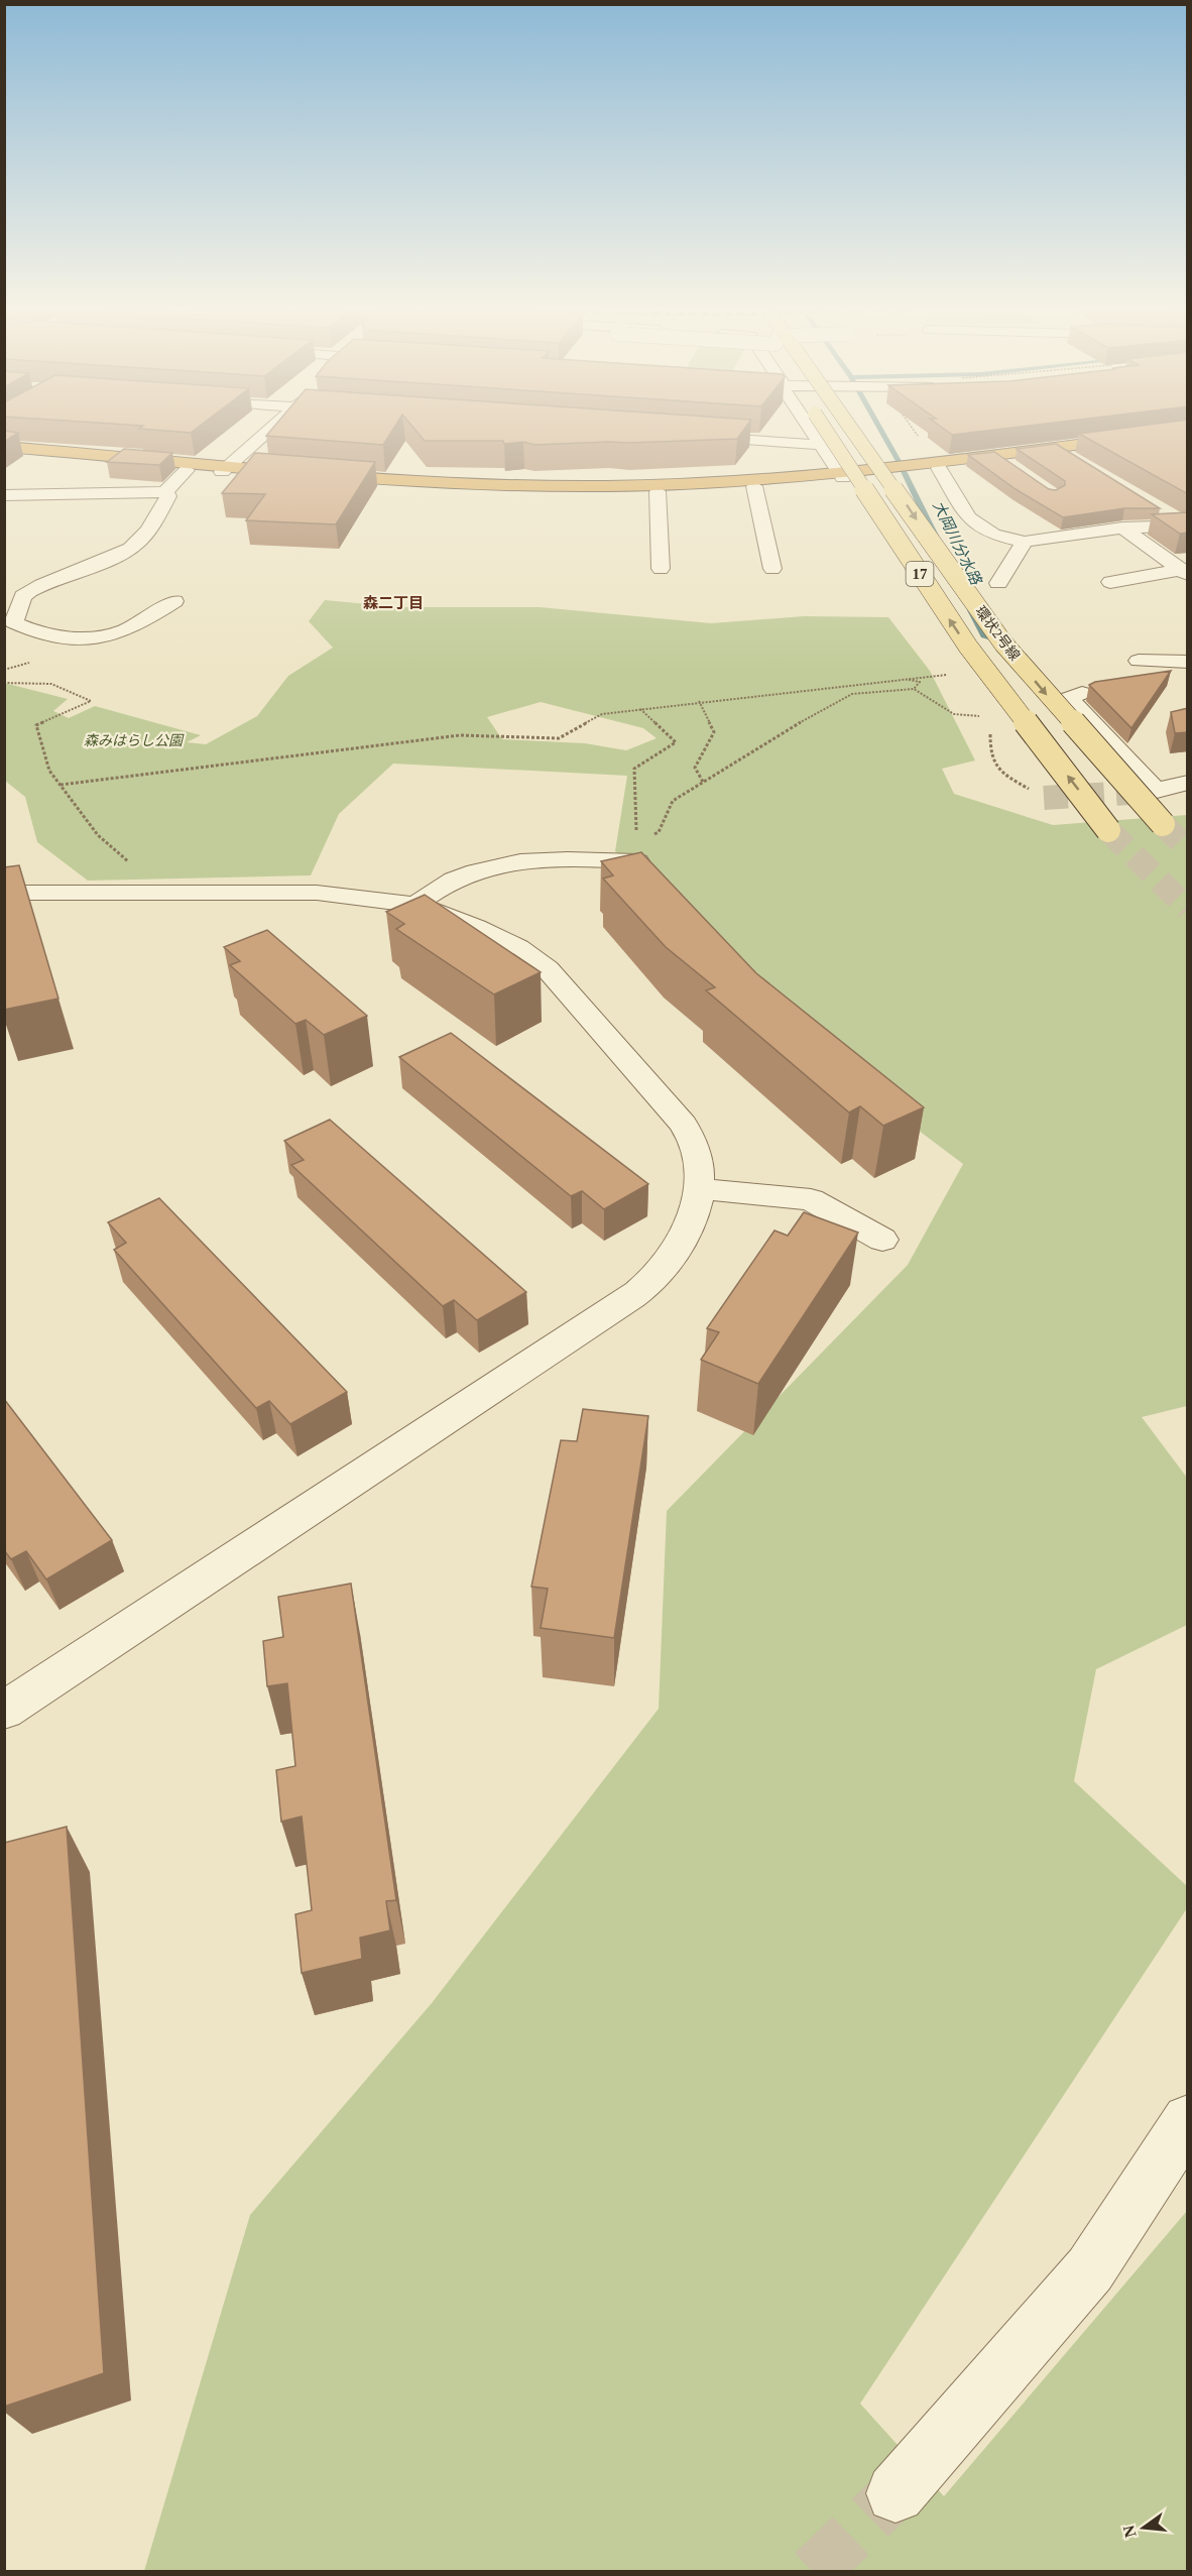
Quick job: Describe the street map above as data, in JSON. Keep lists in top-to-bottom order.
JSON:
{
  "streets": {
    "main road": ["17", "環状2号線"]
  },
  "districts": ["森二丁目"],
  "water": ["大岡川分水路"],
  "parks": ["森みはらし公園"],
  "north": "left"
}
